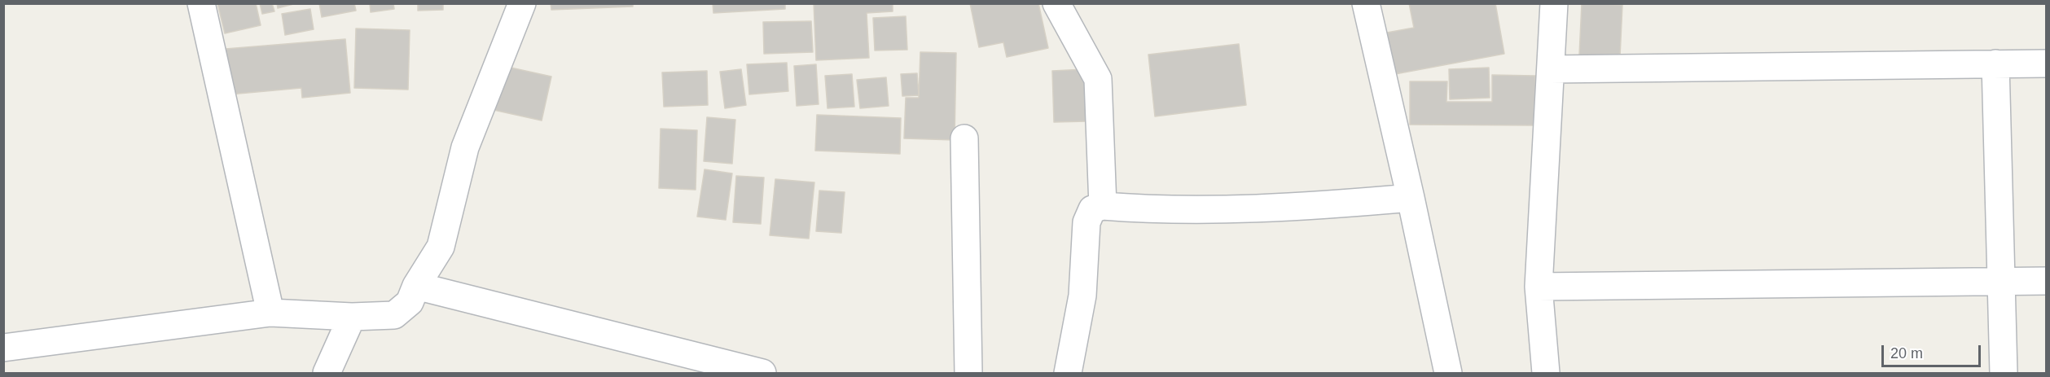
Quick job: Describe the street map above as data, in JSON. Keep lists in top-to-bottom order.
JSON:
{
  "scale_bar": "20 m"
}
